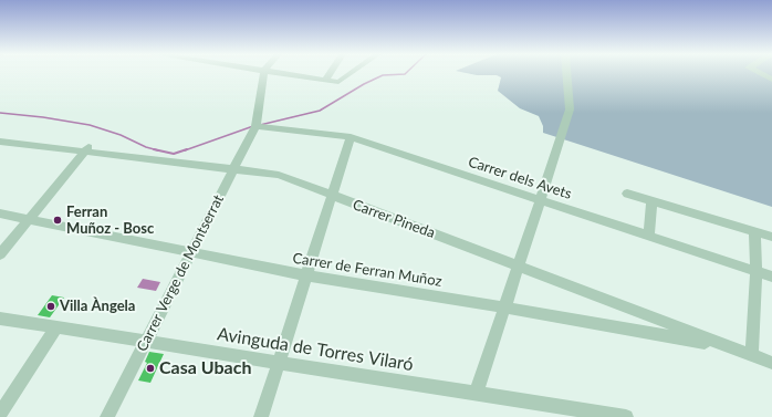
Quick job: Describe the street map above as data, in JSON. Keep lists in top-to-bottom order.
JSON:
{
  "streets": {
    "street": [
      "Carrer dels Avets",
      "Carrer Pineda",
      "Carrer de Ferran Muñoz",
      "Carrer Verge de Montserrat",
      "Avinguda de Torres Vilaró"
    ]
  },
  "crossings": [
    ["Carrer dels Avets", "Carrer Verge de Montserrat"],
    ["Carrer Pineda", "Carrer de Ferran Muñoz"],
    ["Carrer Pineda", "Carrer Verge de Montserrat"],
    ["Carrer de Ferran Muñoz", "Carrer Verge de Montserrat"],
    ["Carrer Verge de Montserrat", "Avinguda de Torres Vilaró"]
  ],
  "places": ["Ferran Muñoz - Bosc", "Villa Àngela", "Casa Ubach"]
}
